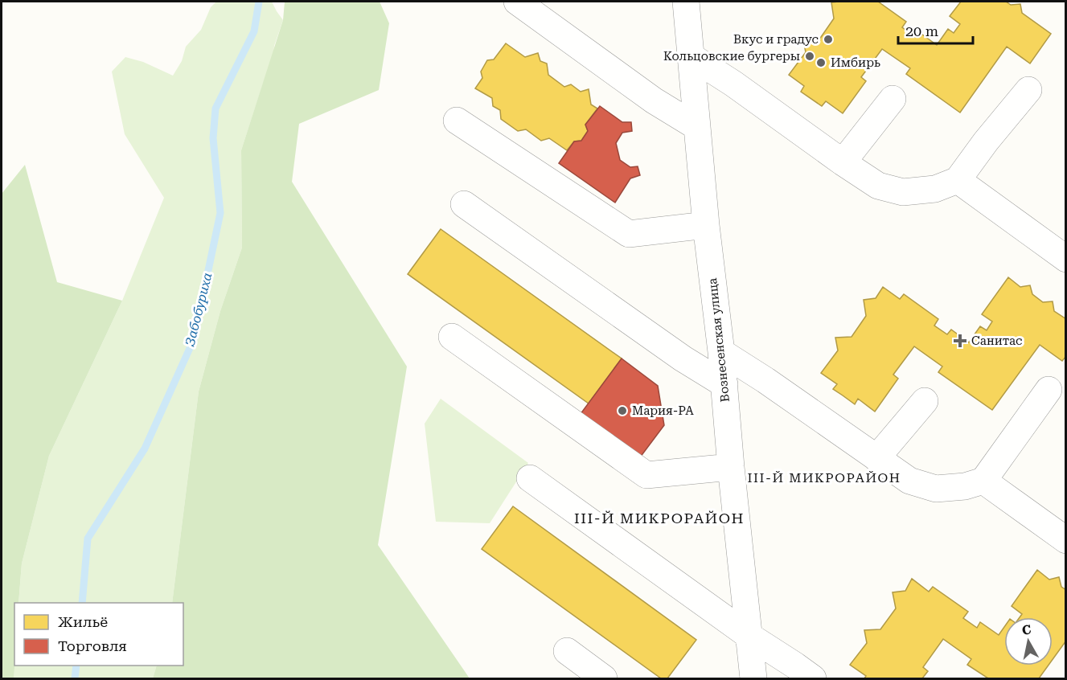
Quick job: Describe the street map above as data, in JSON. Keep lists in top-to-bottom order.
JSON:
{
  "streets": {
    "street": ["Вознесенская улица"]
  },
  "districts": ["III-Й МИКРОРАЙОН", "III-Й МИКРОРАЙОН"],
  "water": ["Забобуриха"],
  "places": {
    "other": [
      "Вкус и градус",
      "Кольцовские бургеры",
      "Имбирь",
      "Мария-РА"
    ],
    "health": ["Санитас"]
  },
  "legend": ["Жильё", "Торговля"],
  "scale_bar": "20 m",
  "north": "top"
}
